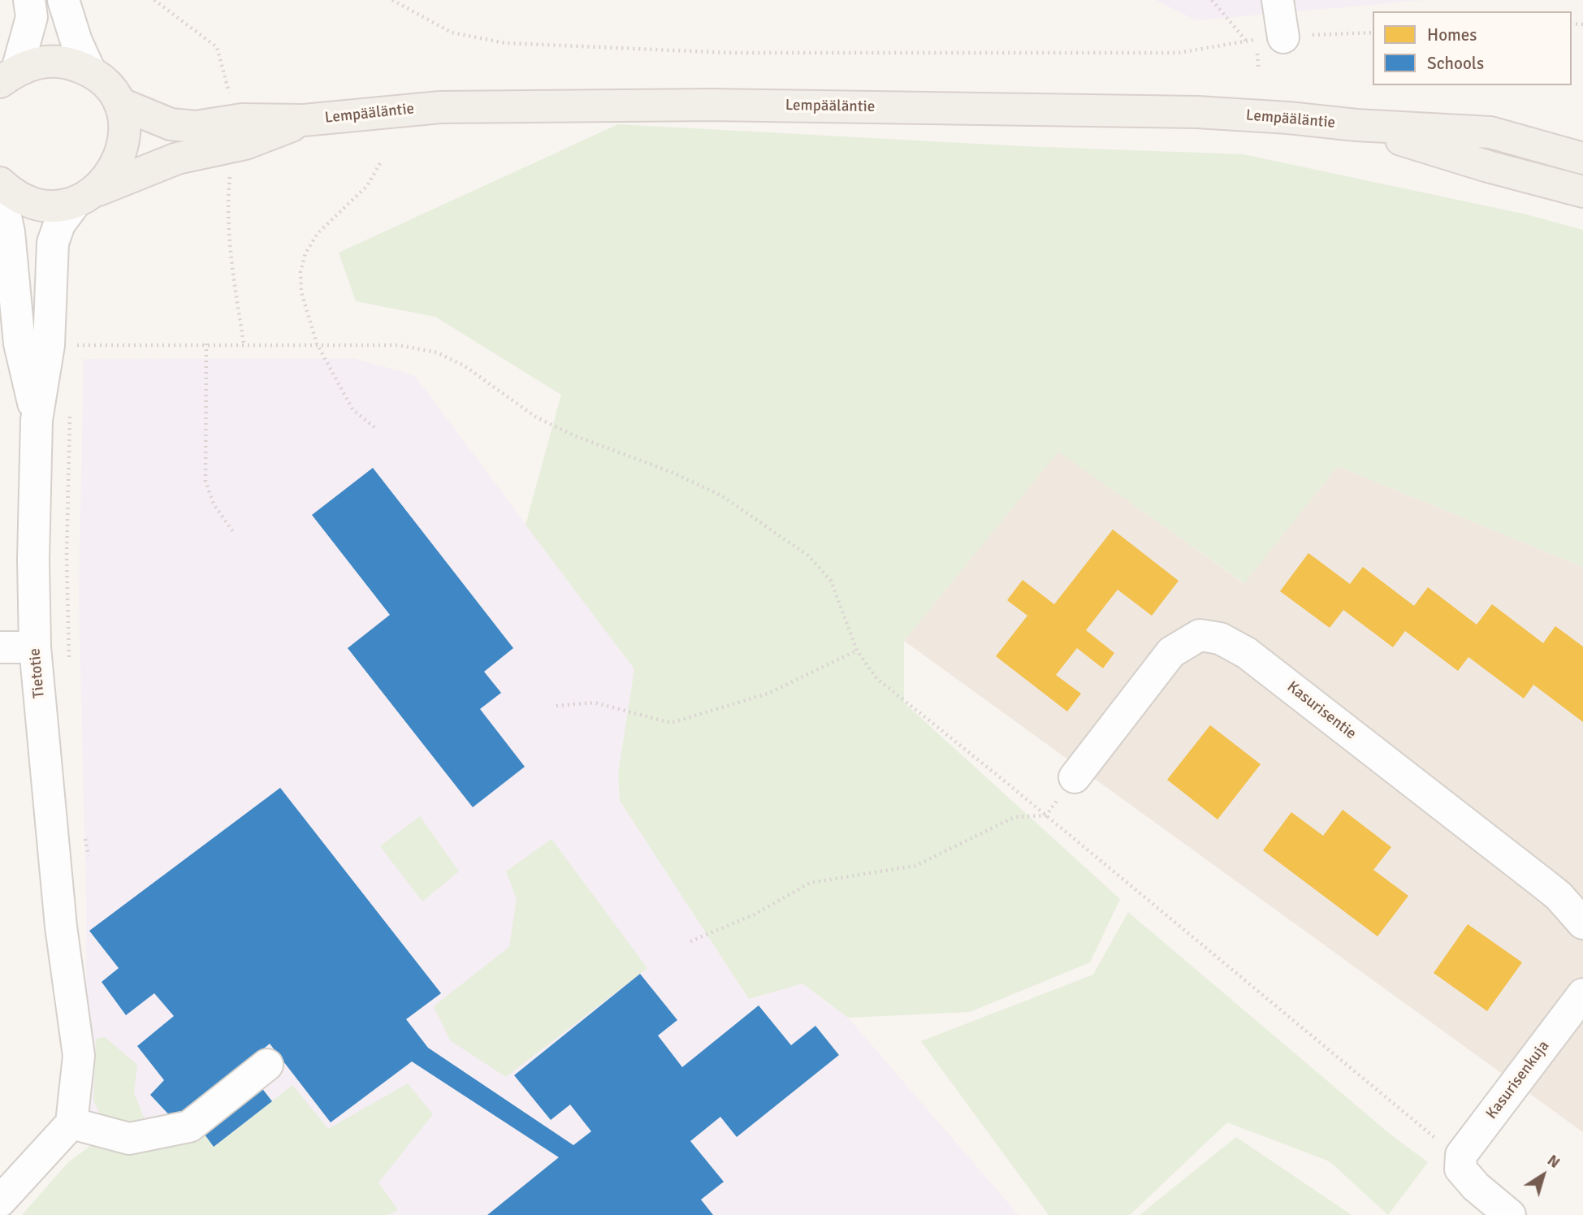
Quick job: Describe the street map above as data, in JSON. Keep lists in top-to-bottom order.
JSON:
{
  "streets": {
    "main road": ["Lempääläntie"],
    "street": ["Tietotie", "Kasurisentie", "Kasurisenkuja"]
  },
  "crossings": [
    ["Lempääläntie", "Tietotie"]
  ],
  "legend": ["Homes", "Schools"],
  "north": "top right"
}
